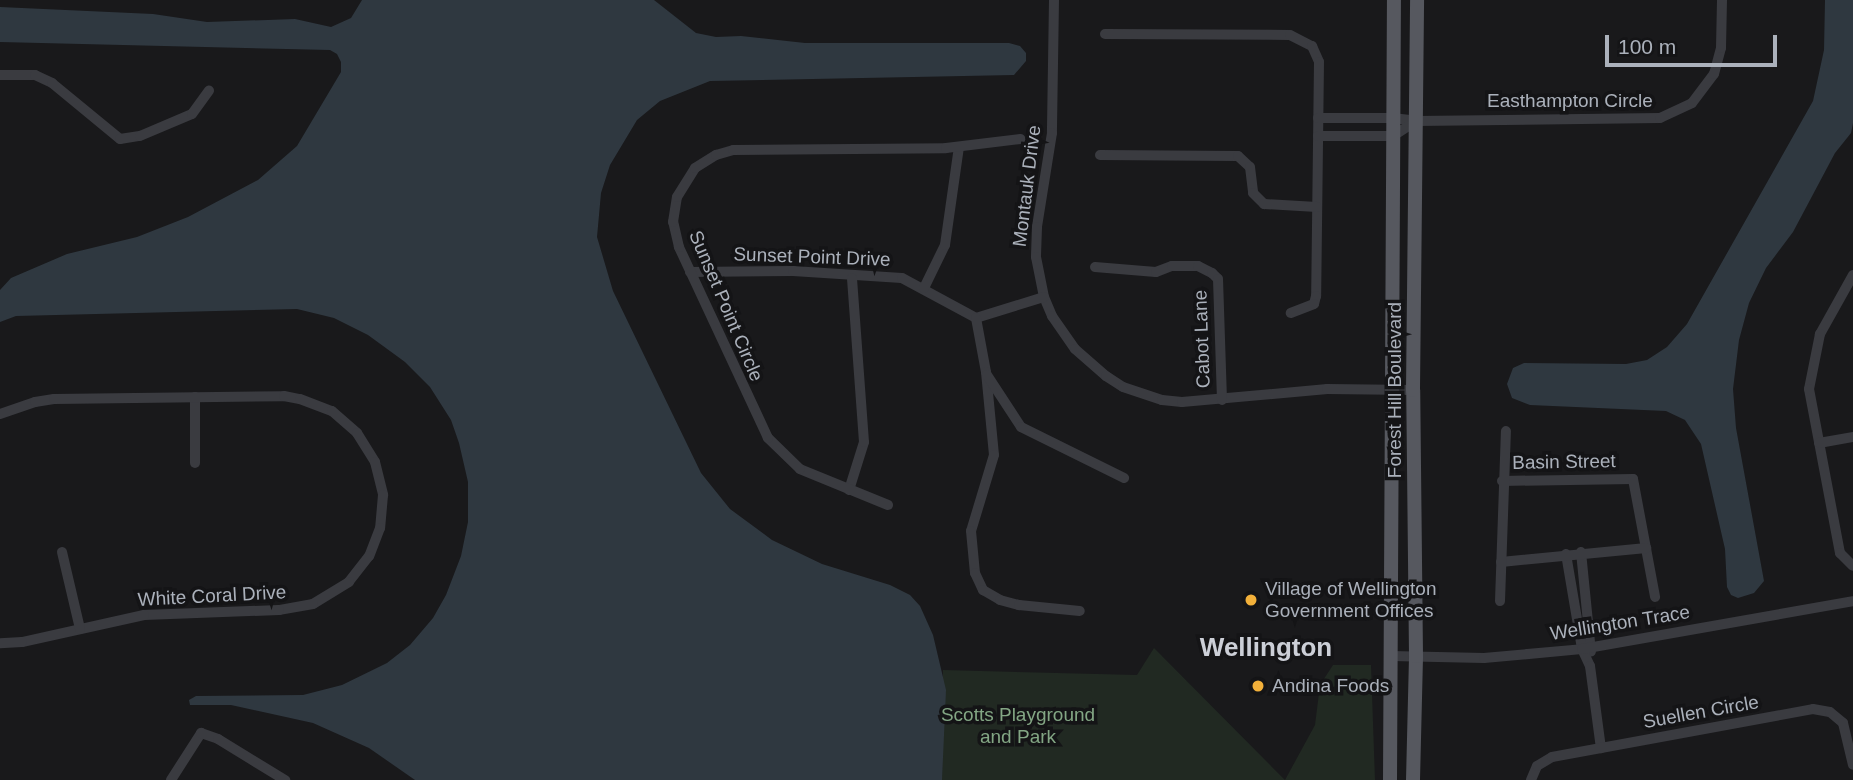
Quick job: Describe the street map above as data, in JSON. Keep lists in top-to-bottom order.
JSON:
{
  "streets": {
    "main road": ["Forest Hill Boulevard"],
    "street": [
      "Easthampton Circle",
      "Montauk Drive",
      "Sunset Point Drive",
      "Sunset Point Circle",
      "Cabot Lane",
      "Basin Street",
      "White Coral Drive",
      "Wellington Trace",
      "Suellen Circle"
    ]
  },
  "crossings": [
    ["Easthampton Circle", "Forest Hill Boulevard"],
    ["Montauk Drive", "Cabot Lane"],
    ["Montauk Drive", "Forest Hill Boulevard"],
    ["Sunset Point Drive", "Sunset Point Circle"],
    ["Forest Hill Boulevard", "Wellington Trace"]
  ],
  "districts": ["Wellington"],
  "parks": ["Scotts Playground and Park"],
  "places": ["Village of Wellington Government Offices", "Andina Foods"],
  "scale_bar": "100 m"
}
